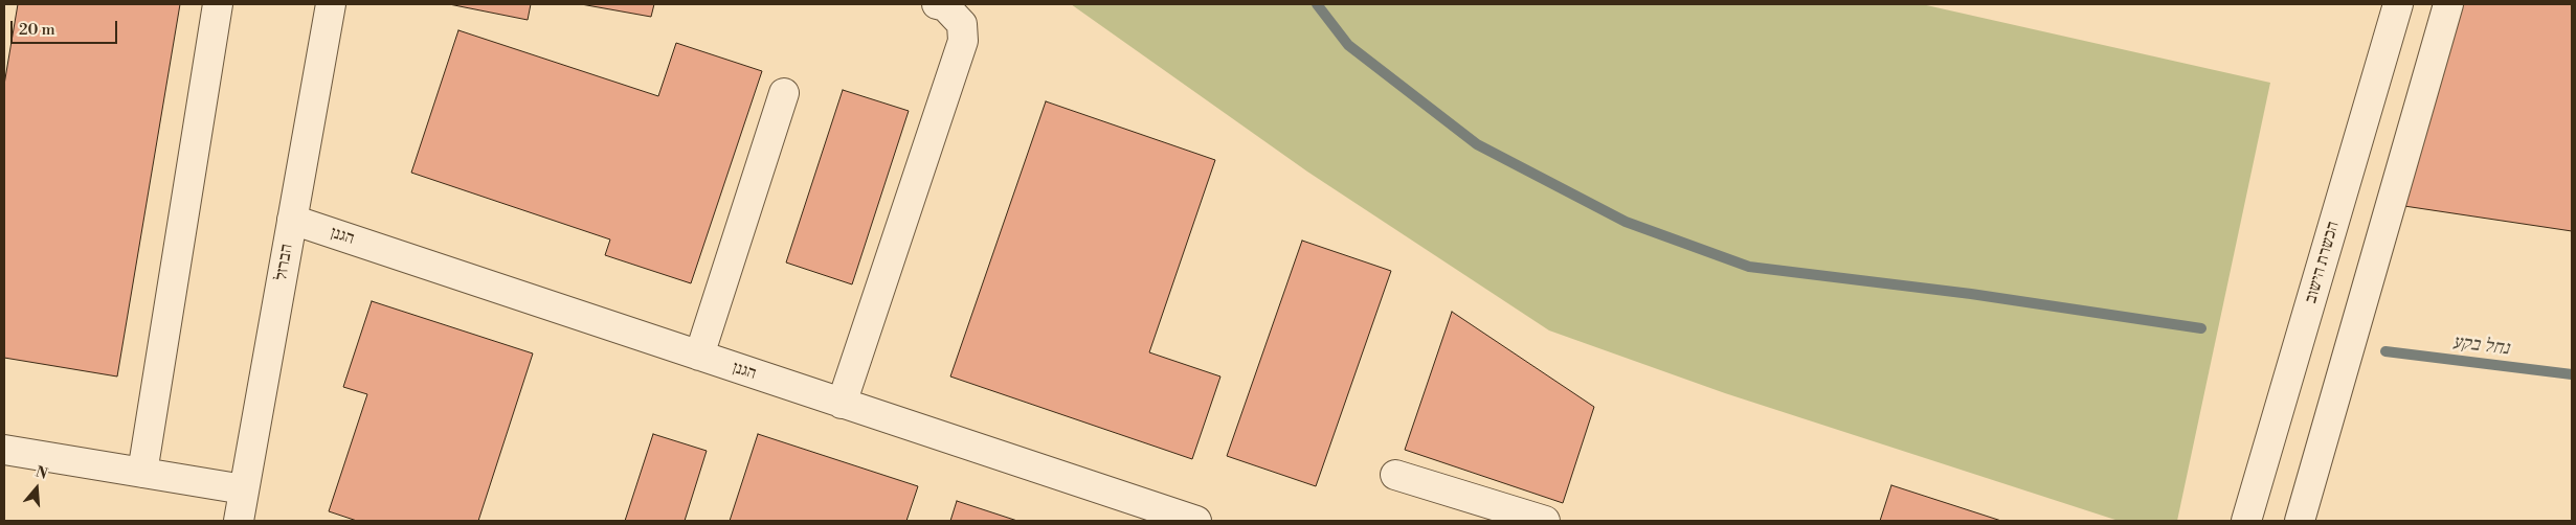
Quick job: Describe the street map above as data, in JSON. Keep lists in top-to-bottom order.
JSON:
{
  "streets": {
    "street": ["הגנן", "הברזל", "הכשרת הישוב"]
  },
  "crossings": [
    ["הגנן", "הברזל"]
  ],
  "water": ["נחל בקע"],
  "scale_bar": "20 m",
  "north": "top"
}
